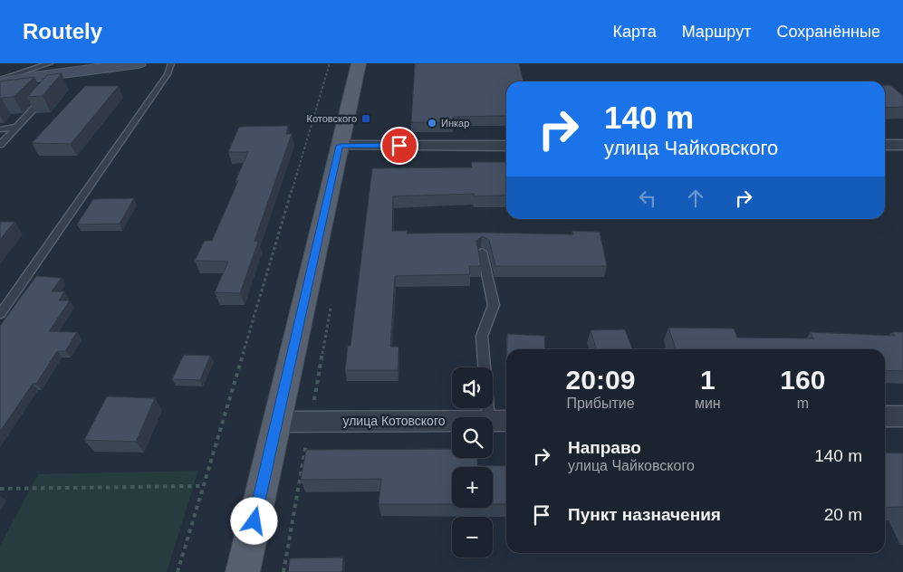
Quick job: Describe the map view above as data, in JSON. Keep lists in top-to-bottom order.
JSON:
{
  "streets": {
    "street": ["улица Котовского"]
  },
  "places": {
    "transit": ["Котовского"],
    "other": ["Инкар"]
  },
  "page": {
    "header": "Routely",
    "nav": ["Карта", "Маршрут", "Сохранённые"],
    "turn": ["140 m", "улица Чайковского"],
    "eta": [
      "20:09",
      "Прибытие",
      "1",
      "мин",
      "160",
      "m"
    ],
    "map_buttons": ["+", "−"],
    "list": [
      {
        "name": "Направо",
        "note": "улица Чайковского",
        "value": "140 m"
      },
      {
        "name": "Пункт назначения",
        "value": "20 m"
      }
    ]
  }
}
